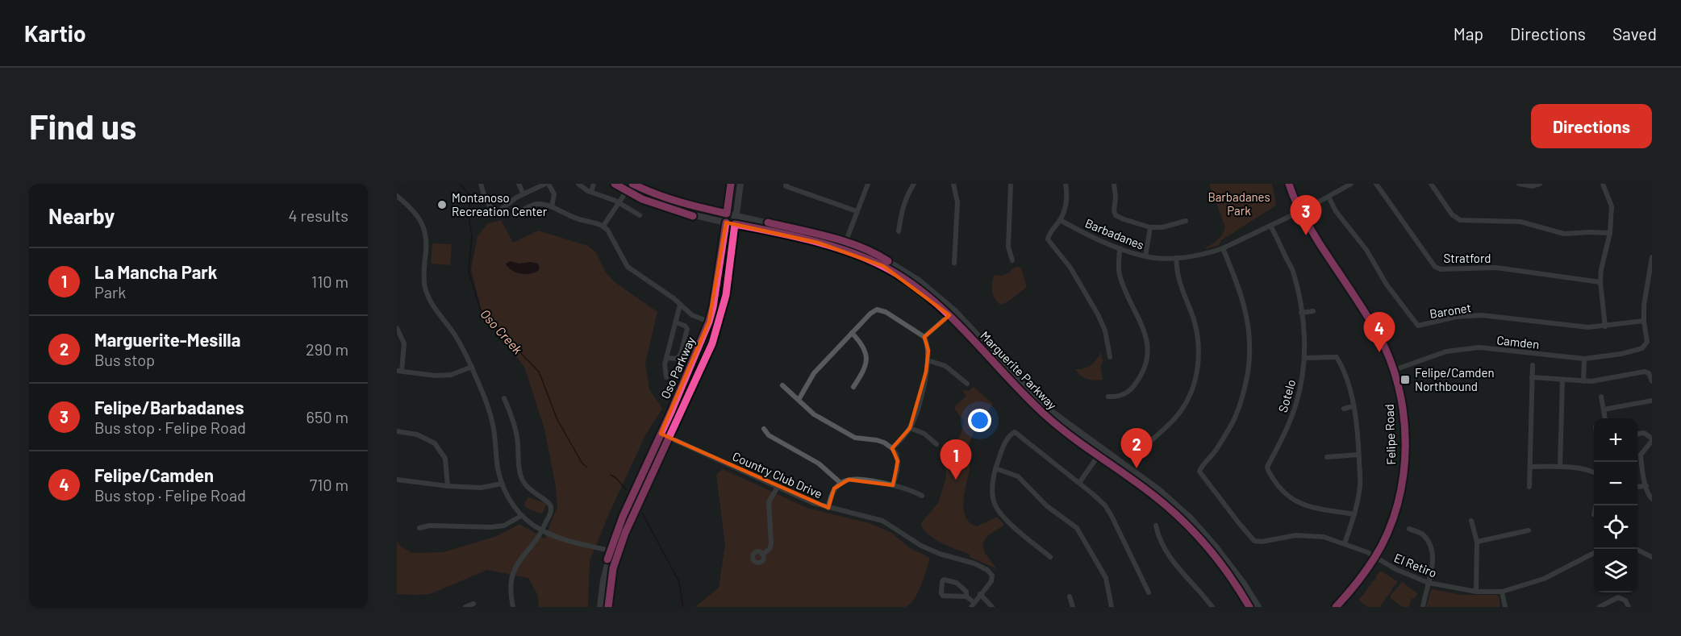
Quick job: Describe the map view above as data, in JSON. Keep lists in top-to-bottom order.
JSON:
{
  "streets": {
    "main road": ["Oso Parkway", "Marguerite Parkway", "Felipe Road"],
    "street": [
      "Barbadanes",
      "Stratford",
      "Baronet",
      "Camden",
      "Sotelo",
      "Country Club Drive",
      "El Retiro"
    ]
  },
  "crossings": [
    ["Barbadanes", "Baronet"],
    ["Barbadanes", "Sotelo"],
    ["Barbadanes", "Felipe Road"],
    ["Barbadanes", "El Retiro"],
    ["Baronet", "Camden"],
    ["Camden", "Felipe Road"],
    ["Oso Parkway", "Marguerite Parkway"],
    ["Oso Parkway", "Country Club Drive"],
    ["Felipe Road", "El Retiro"]
  ],
  "water": ["Oso Creek"],
  "parks": ["Barbadanes Park"],
  "places": {
    "other": ["Montanoso Recreation Center"],
    "transit": ["Felipe/Camden Northbound"]
  },
  "page": {
    "header": "Kartio",
    "nav": ["Map", "Directions", "Saved"],
    "buttons": "Directions",
    "title": "Find us",
    "heading": ["Nearby", "4 results"],
    "pins": [
      "3",
      "4",
      "2",
      "1"
    ],
    "list": [
      {
        "mark": "1",
        "name": "La Mancha Park",
        "note": "Park",
        "value": "110 m"
      },
      {
        "mark": "2",
        "name": "Marguerite-Mesilla",
        "note": "Bus stop",
        "value": "290 m"
      },
      {
        "mark": "3",
        "name": "Felipe/Barbadanes",
        "note": "Bus stop · Felipe Road",
        "value": "650 m"
      },
      {
        "mark": "4",
        "name": "Felipe/Camden",
        "note": "Bus stop · Felipe Road",
        "value": "710 m"
      }
    ],
    "map_buttons": ["+", "−"]
  }
}
